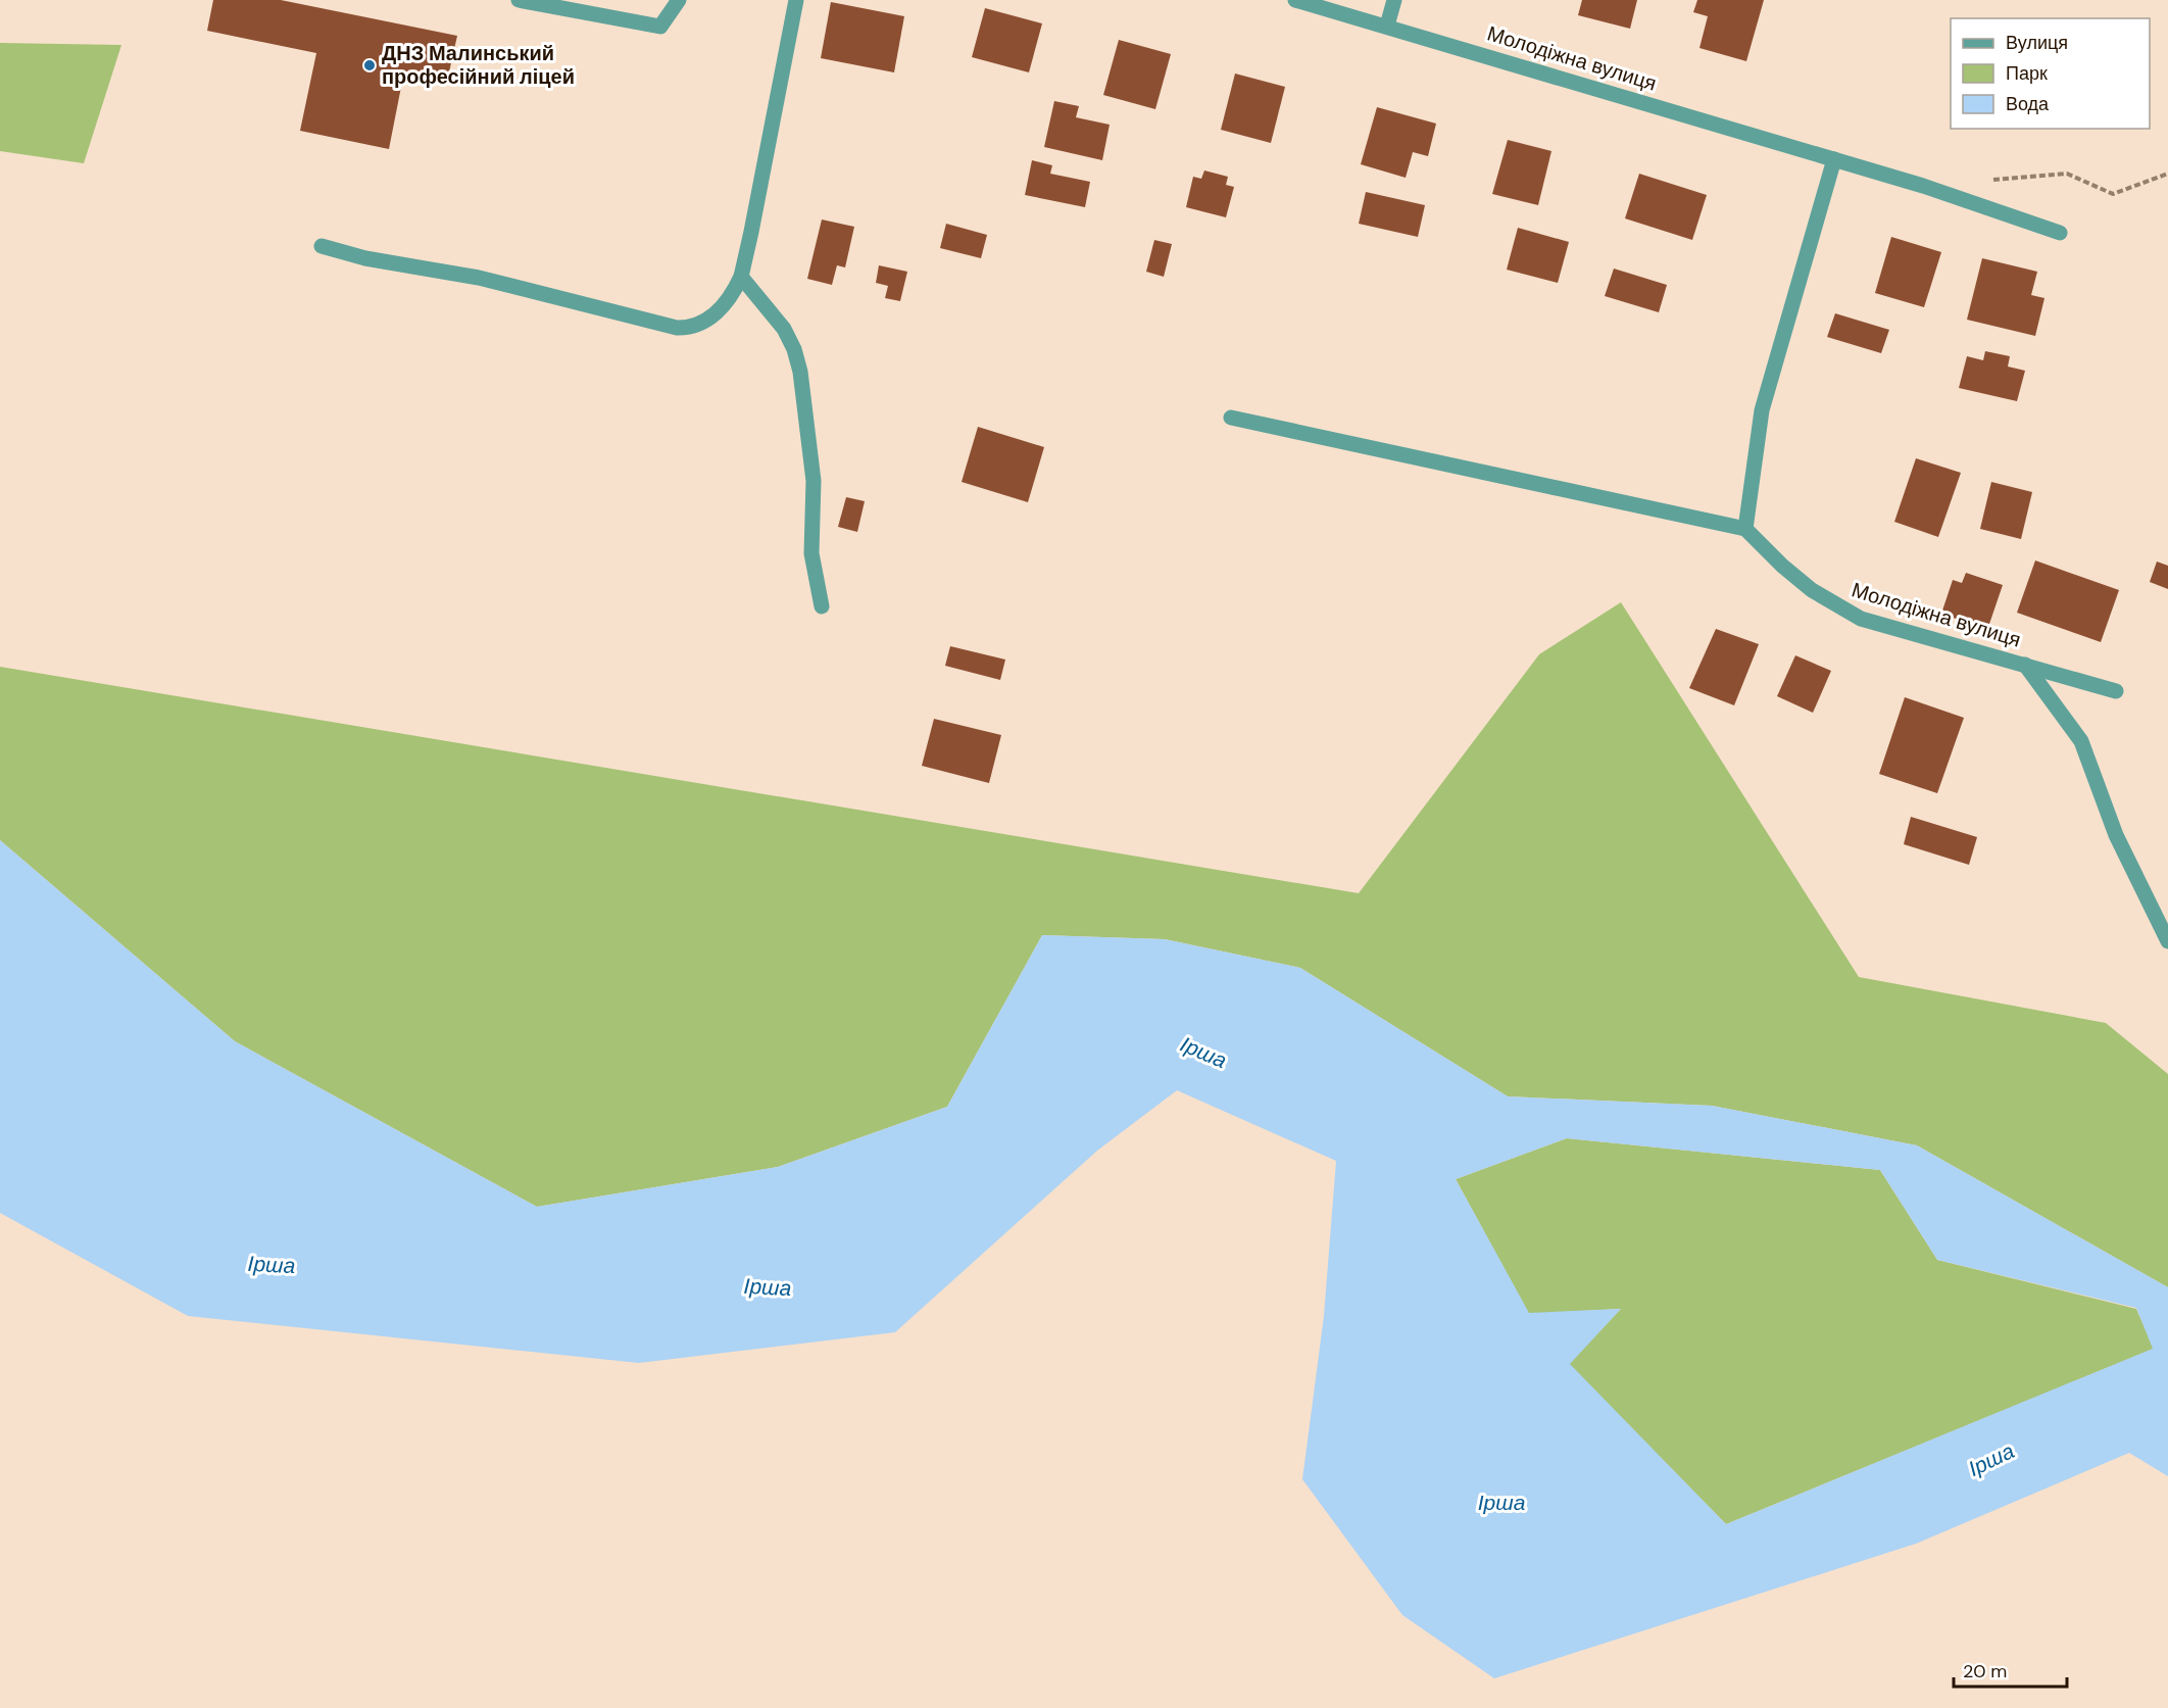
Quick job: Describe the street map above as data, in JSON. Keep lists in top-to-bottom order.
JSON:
{
  "streets": {
    "street": ["Молодіжна вулиця"]
  },
  "water": ["Ірша"],
  "places": ["ДНЗ Малинський професійний ліцей"],
  "legend": ["Вулиця", "Парк", "Вода"],
  "scale_bar": "20 m"
}
